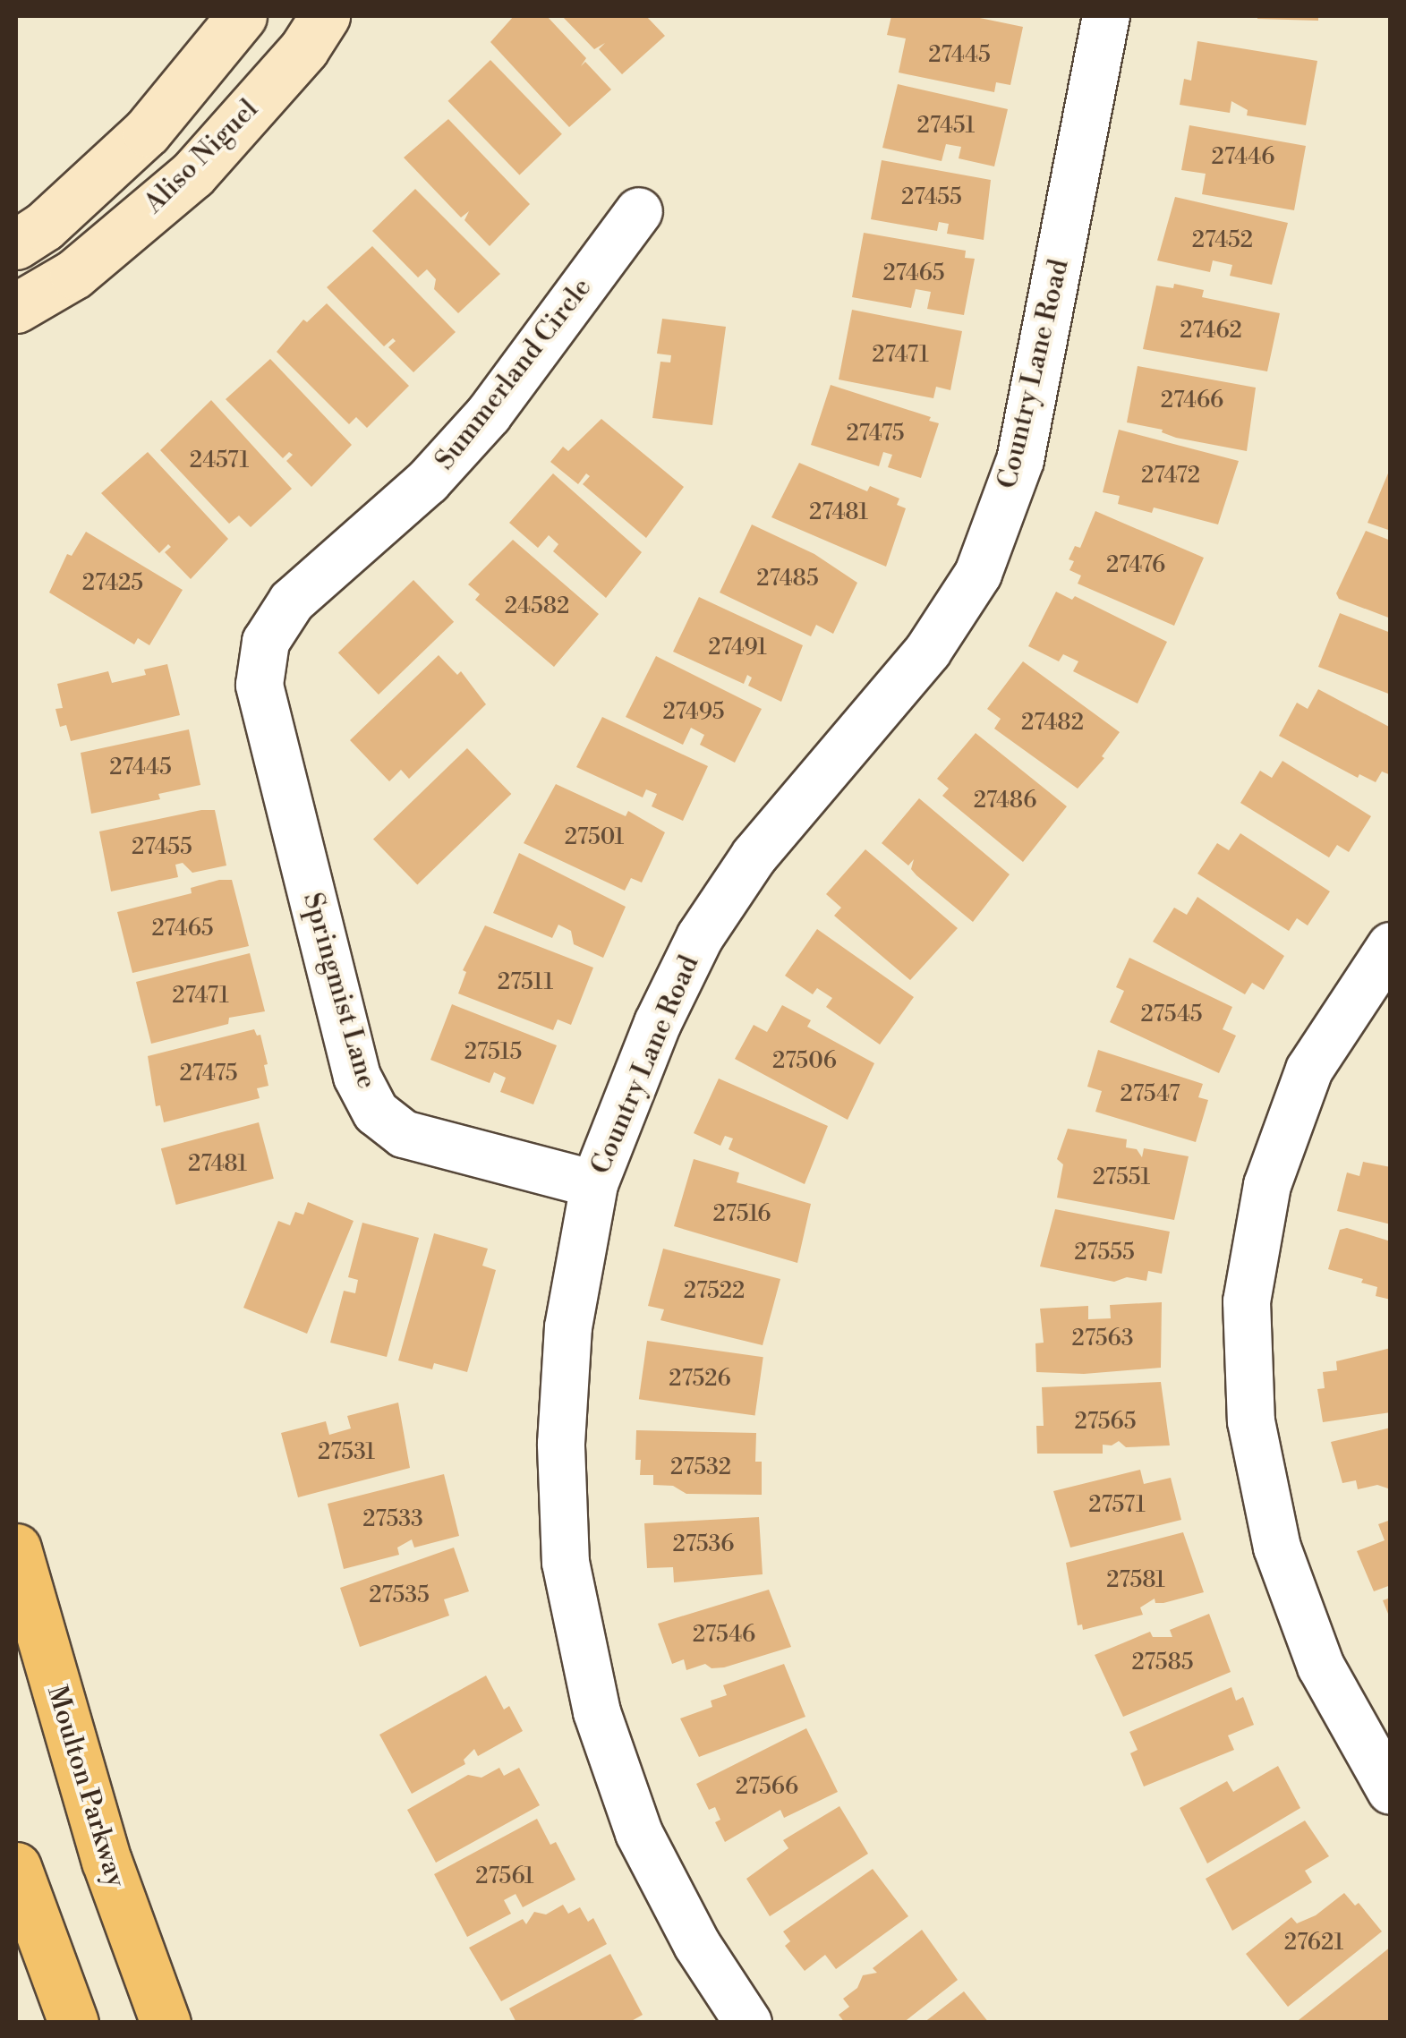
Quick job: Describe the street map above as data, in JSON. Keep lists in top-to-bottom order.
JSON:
{
  "streets": {
    "main road": ["Moulton Parkway"],
    "street": [
      "Aliso Niguel",
      "Summerland Circle",
      "Country Lane Road",
      "Springmist Lane"
    ]
  },
  "crossings": [
    ["Summerland Circle", "Springmist Lane"],
    ["Country Lane Road", "Springmist Lane"]
  ],
  "house_numbers": [
    "27445",
    "27451",
    "27446",
    "27455",
    "27452",
    "27465",
    "27462",
    "27471",
    "27466",
    "27475",
    "24571",
    "27472",
    "27481",
    "27476",
    "27485",
    "27425",
    "24582",
    "27491",
    "27495",
    "27482",
    "27445",
    "27486",
    "27501",
    "27455",
    "27465",
    "27511",
    "27471",
    "27545",
    "27515",
    "27506",
    "27475",
    "27547",
    "27481",
    "27551",
    "27516",
    "27555",
    "27522",
    "27563",
    "27526",
    "27565",
    "27531",
    "27532",
    "27571",
    "27533",
    "27536",
    "27581",
    "27535",
    "27546",
    "27585",
    "27566",
    "27561",
    "27621"
  ]
}
